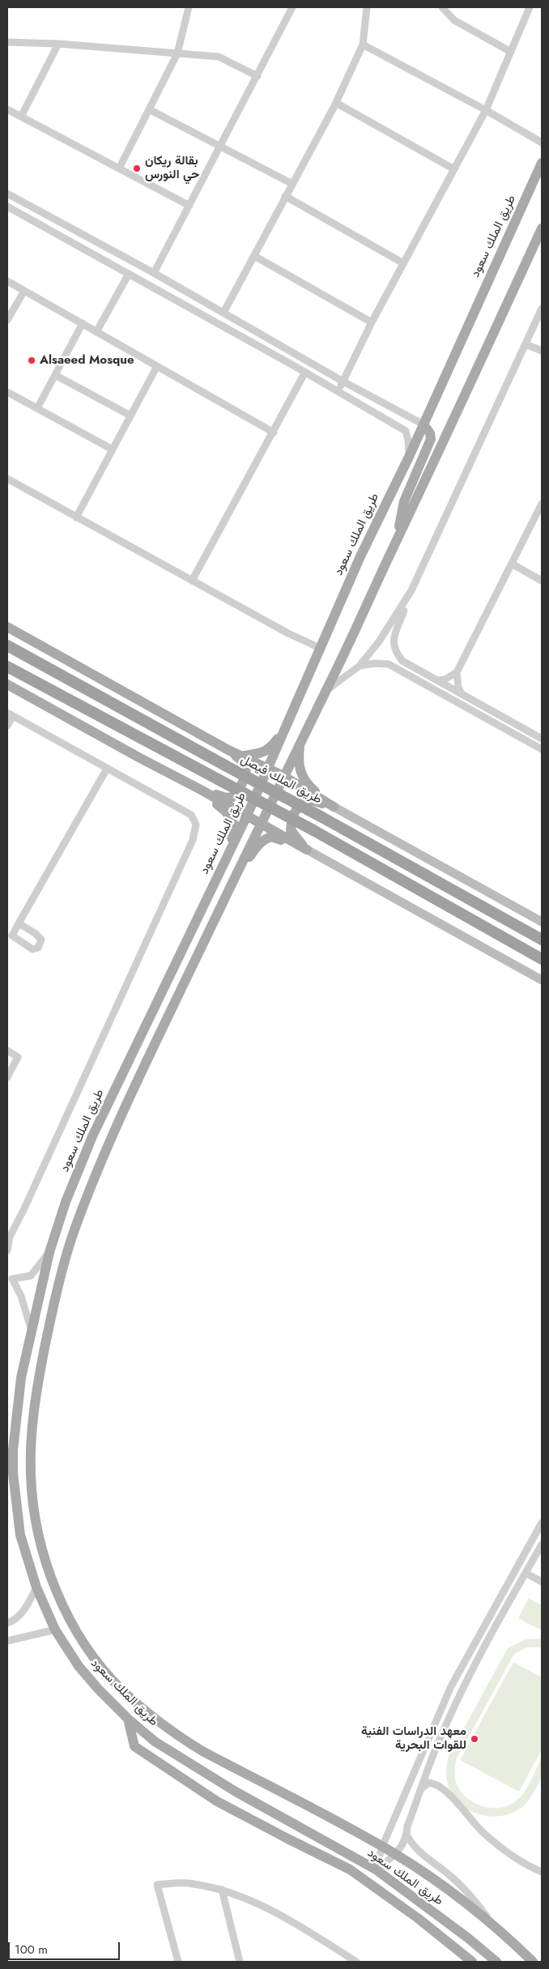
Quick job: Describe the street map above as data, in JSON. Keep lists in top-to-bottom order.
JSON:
{
  "streets": {
    "highway": ["طريق الملك فيصل"],
    "main road": ["طريق الملك سعود"]
  },
  "places": ["بقالة ريكان حي النورس", "Alsaeed Mosque", "معهد الدراسات الفنية للقوات البحرية"],
  "scale_bar": "100 m"
}
